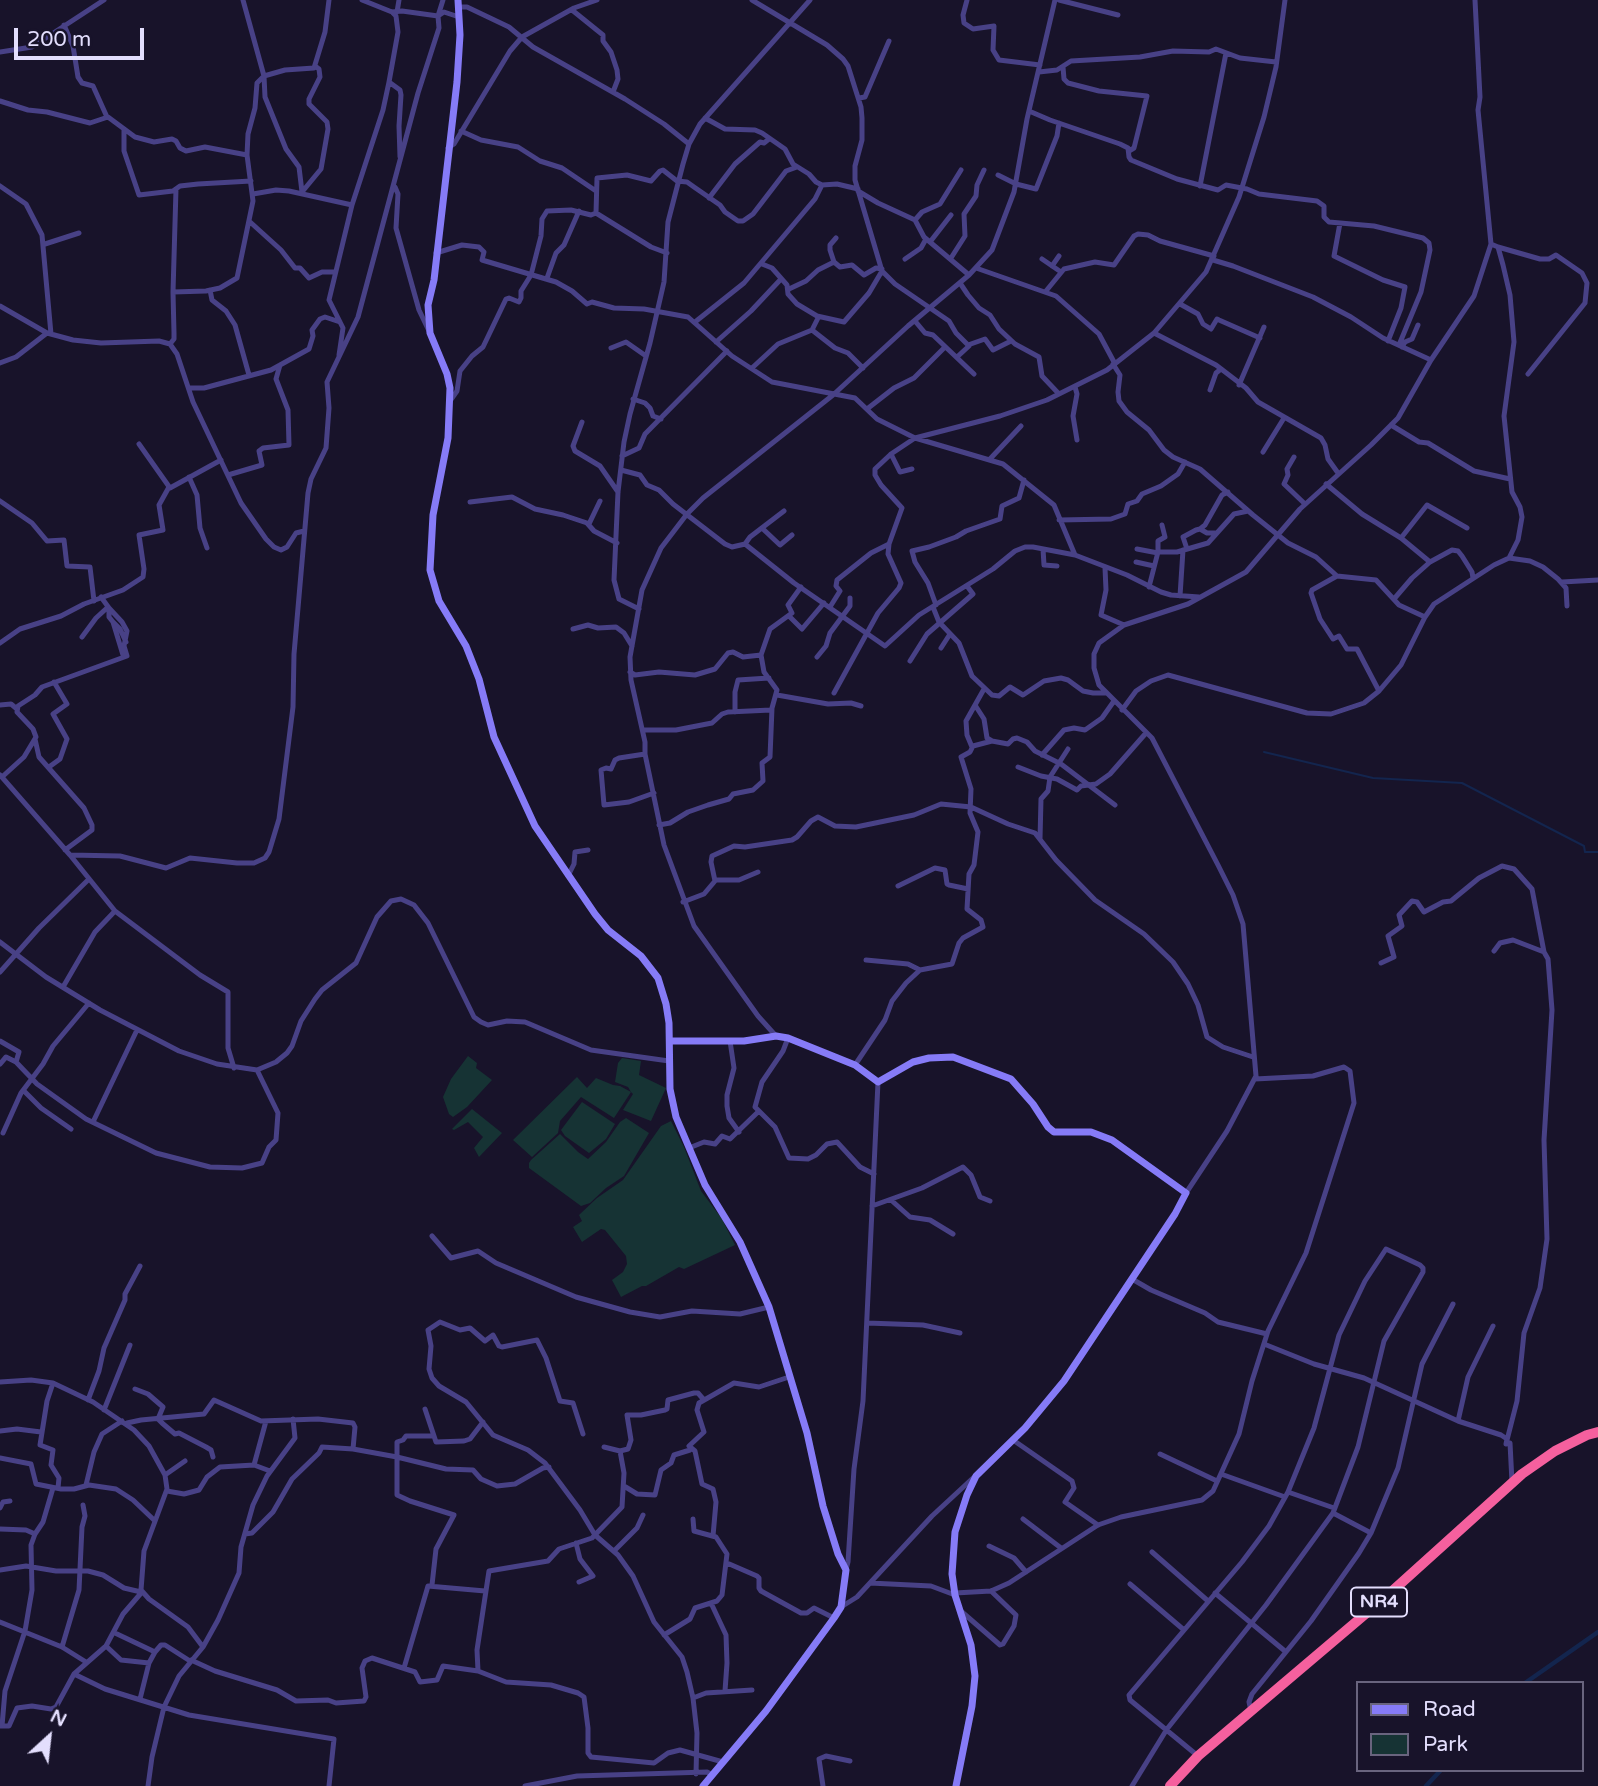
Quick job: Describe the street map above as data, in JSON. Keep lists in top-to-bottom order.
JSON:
{
  "streets": {
    "highway": ["NR4"]
  },
  "legend": ["Road", "Park"],
  "scale_bar": "200 m",
  "north": "top right"
}
